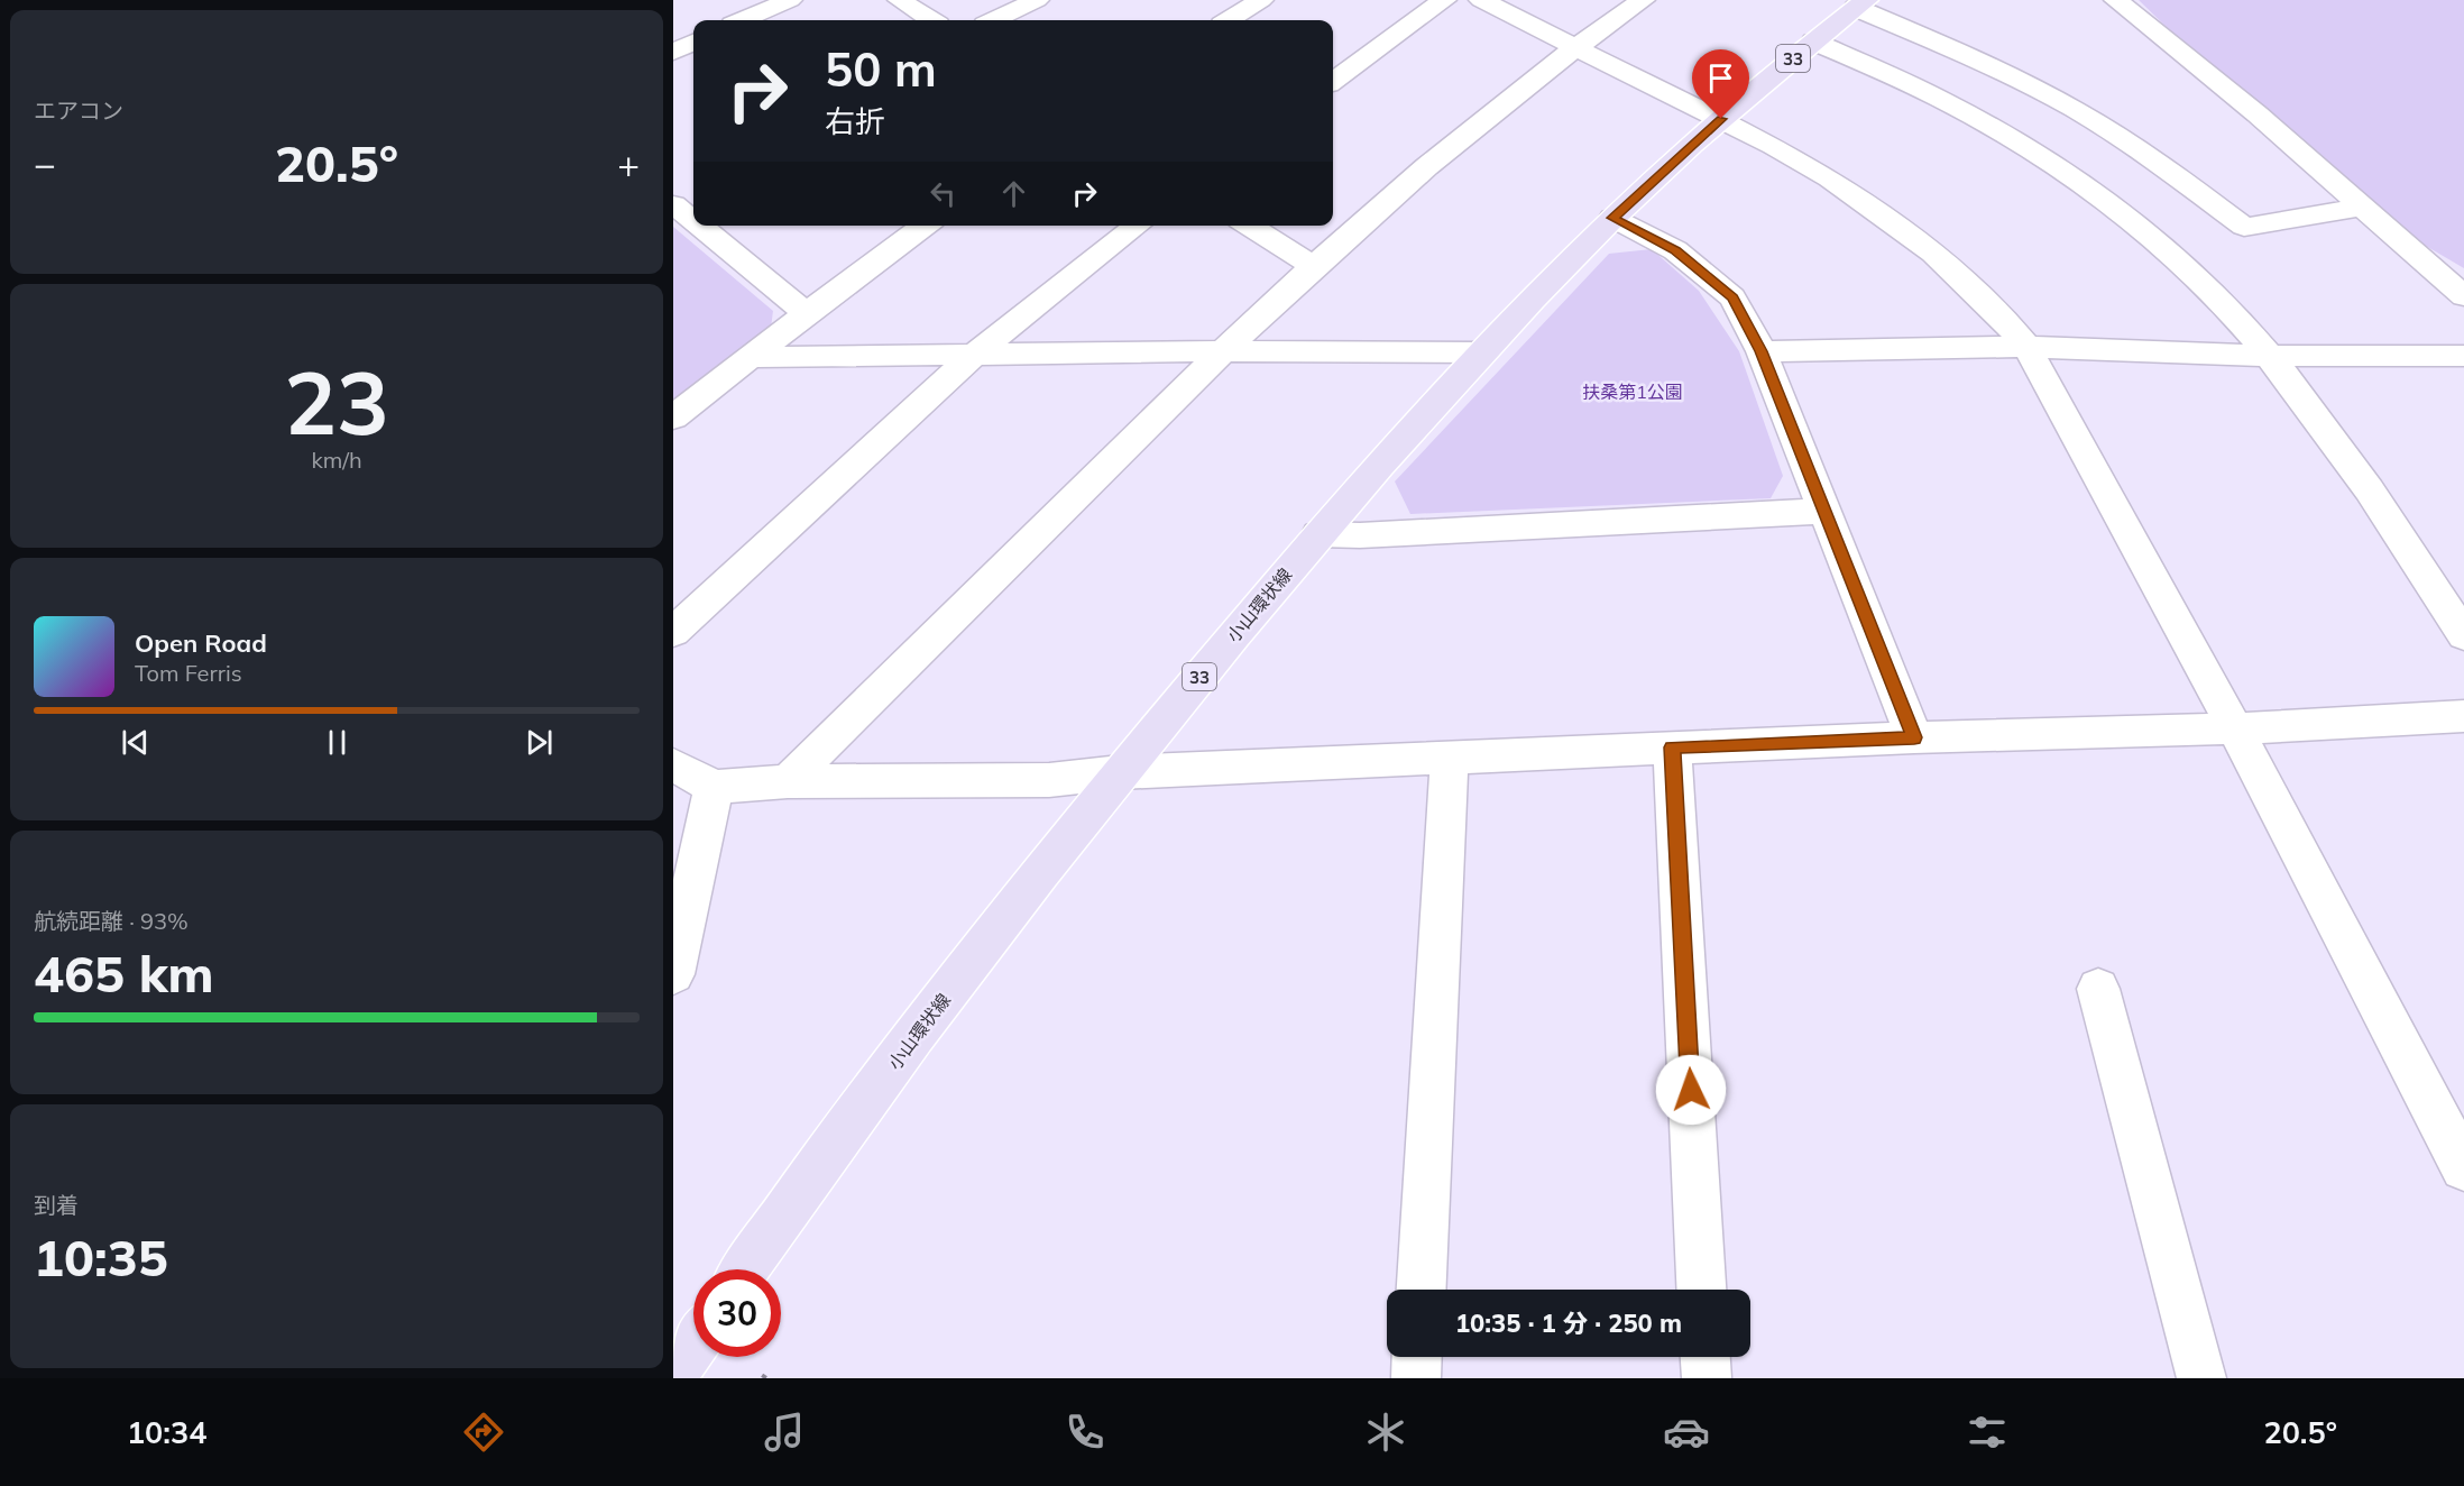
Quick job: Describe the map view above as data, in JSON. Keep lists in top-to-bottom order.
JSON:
{
  "streets": {
    "main road": ["33", "小山環状線"]
  },
  "parks": ["扶桑第1公園"],
  "page": {
    "tile": [
      "エアコン",
      ["23", "km/h"],
      ["航続距離 · 93%", "465 km"],
      ["到着", "10:35"]
    ],
    "turn": ["50 m", "右折"],
    "heat": ["−", "20.5°", "+"],
    "song": ["Open Road", "Tom Ferris"],
    "limit": "30",
    "trip": "10:35 · 1 分 · 250 m",
    "tabs": ["10:34", "20.5°"]
  }
}
